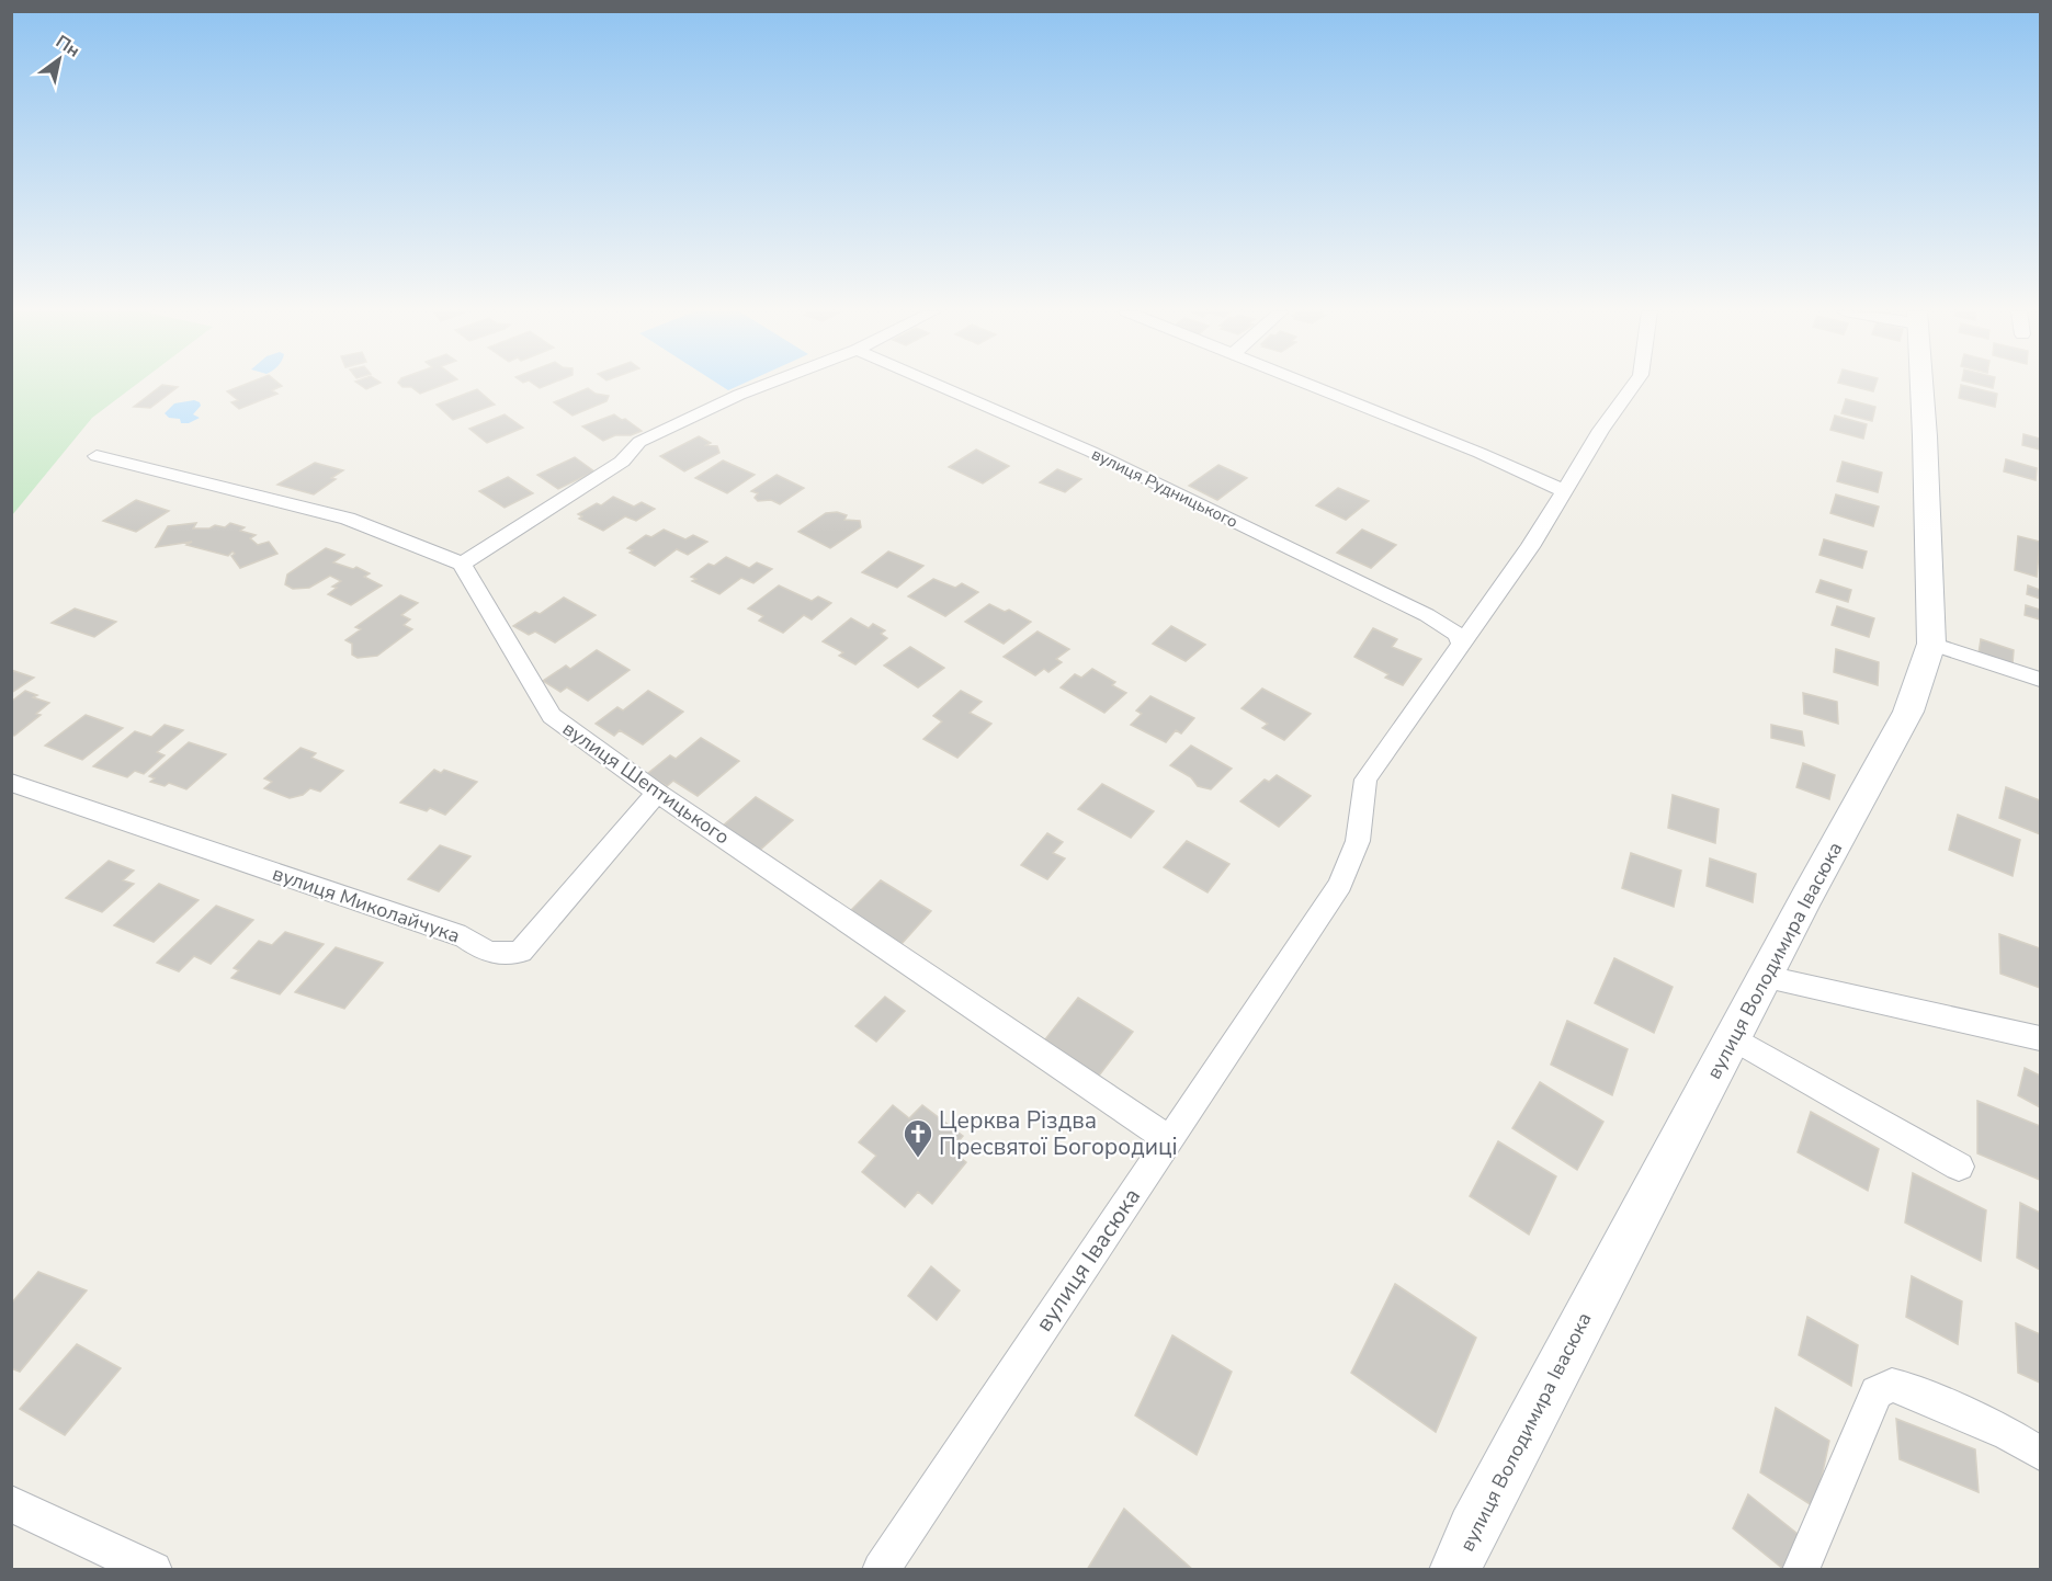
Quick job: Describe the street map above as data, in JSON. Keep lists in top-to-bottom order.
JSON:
{
  "streets": {
    "street": [
      "вулиця Рудницького",
      "вулиця Шептицького",
      "вулиця Миколайчука",
      "вулиця Володимира Івасюка",
      "вулиця Івасюка"
    ]
  },
  "crossings": [
    ["вулиця Рудницького", "вулиця Івасюка"],
    ["вулиця Шептицького", "вулиця Миколайчука"],
    ["вулиця Шептицького", "вулиця Івасюка"]
  ],
  "places": {
    "church": ["Церква Різдва Пресвятої Богородиці"]
  },
  "north": "top right"
}
